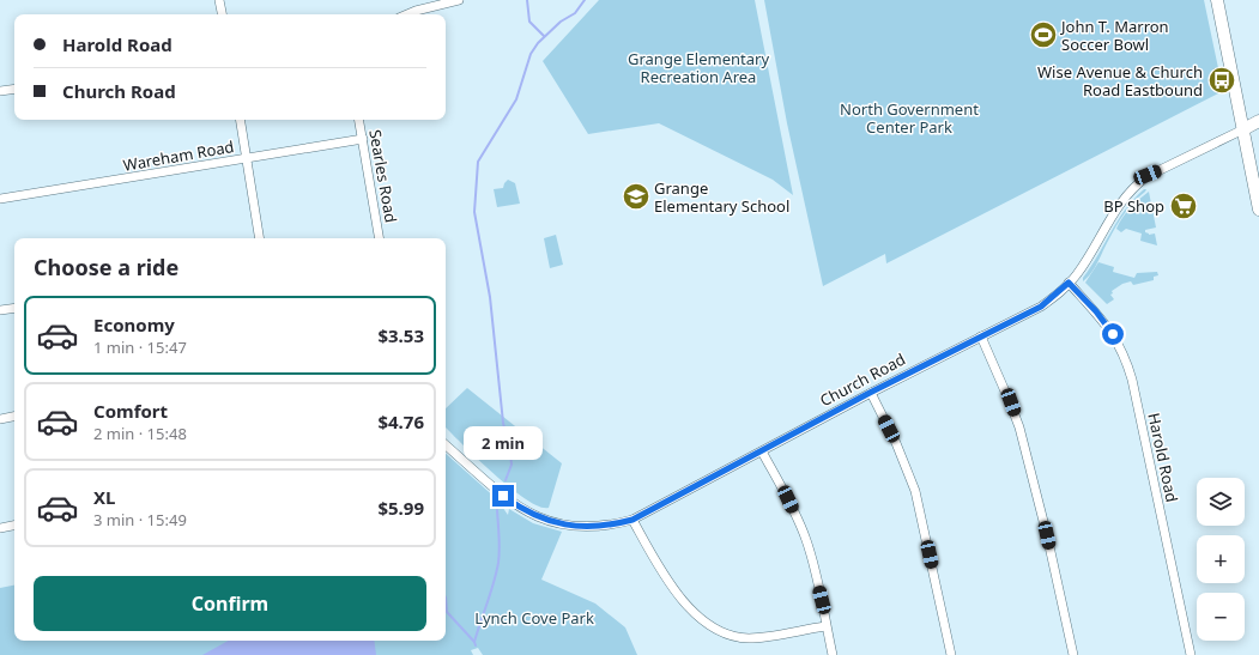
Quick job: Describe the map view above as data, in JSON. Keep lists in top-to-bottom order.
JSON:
{
  "streets": {
    "main road": ["Church Road"],
    "street": ["Wareham Road", "Searles Road", "Harold Road"]
  },
  "crossings": [
    ["Wareham Road", "Searles Road"],
    ["Church Road", "Harold Road"]
  ],
  "parks": ["Grange Elementary Recreation Area", "North Government Center Park", "Lynch Cove Park"],
  "places": {
    "sports": ["John T. Marron Soccer Bowl"],
    "bus stop": ["Wise Avenue & Church Road Eastbound"],
    "school or university": ["Grange Elementary School"],
    "supermarket": ["BP Shop"]
  },
  "page": {
    "banner": ["Harold Road", "Church Road"],
    "heading": "Choose a ride",
    "list": [
      {
        "name": "Economy",
        "note": "1 min · 15:47",
        "value": "$3.53"
      },
      {
        "name": "Comfort",
        "note": "2 min · 15:48",
        "value": "$4.76"
      },
      {
        "name": "XL",
        "note": "3 min · 15:49",
        "value": "$5.99"
      }
    ],
    "bubble": "2 min",
    "map_buttons": ["+", "−"],
    "buttons": "Confirm"
  }
}
